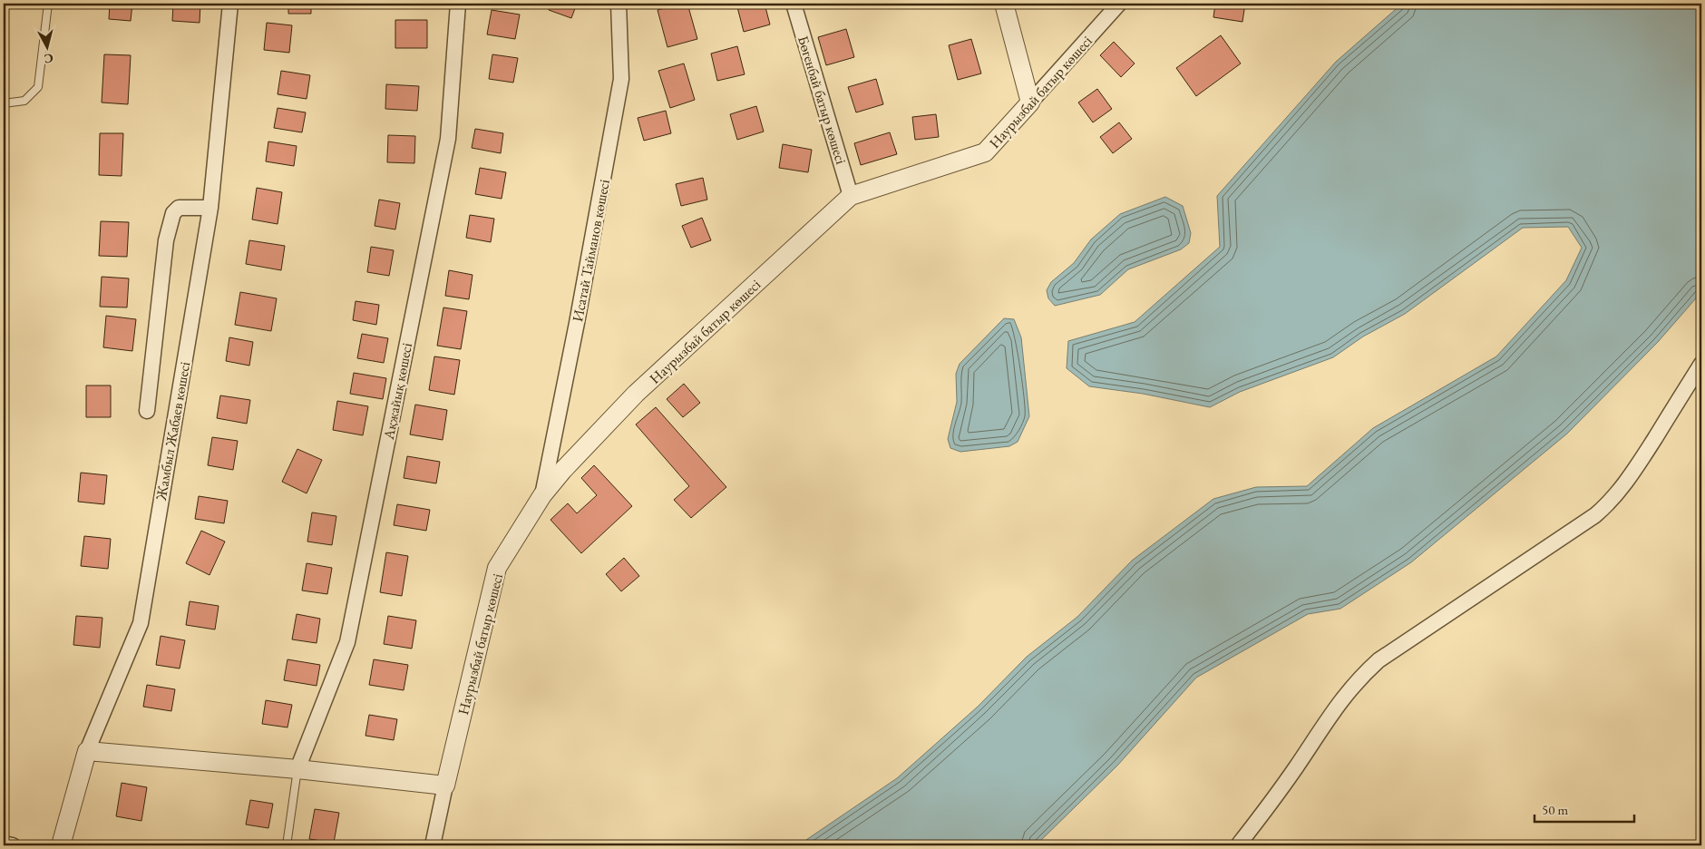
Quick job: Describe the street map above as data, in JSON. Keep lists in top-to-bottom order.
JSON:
{
  "streets": {
    "street": [
      "Наурызбай батыр көшесі",
      "Бөгенбай батыр көшесі",
      "Исатай Тайманов көшесі",
      "Ақжайық көшесі",
      "Жамбыл Жабаев көшесі"
    ]
  },
  "crossings": [
    ["Наурызбай батыр көшесі", "Бөгенбай батыр көшесі"],
    ["Наурызбай батыр көшесі", "Исатай Тайманов көшесі"]
  ],
  "scale_bar": "50 m",
  "north": "bottom"
}
